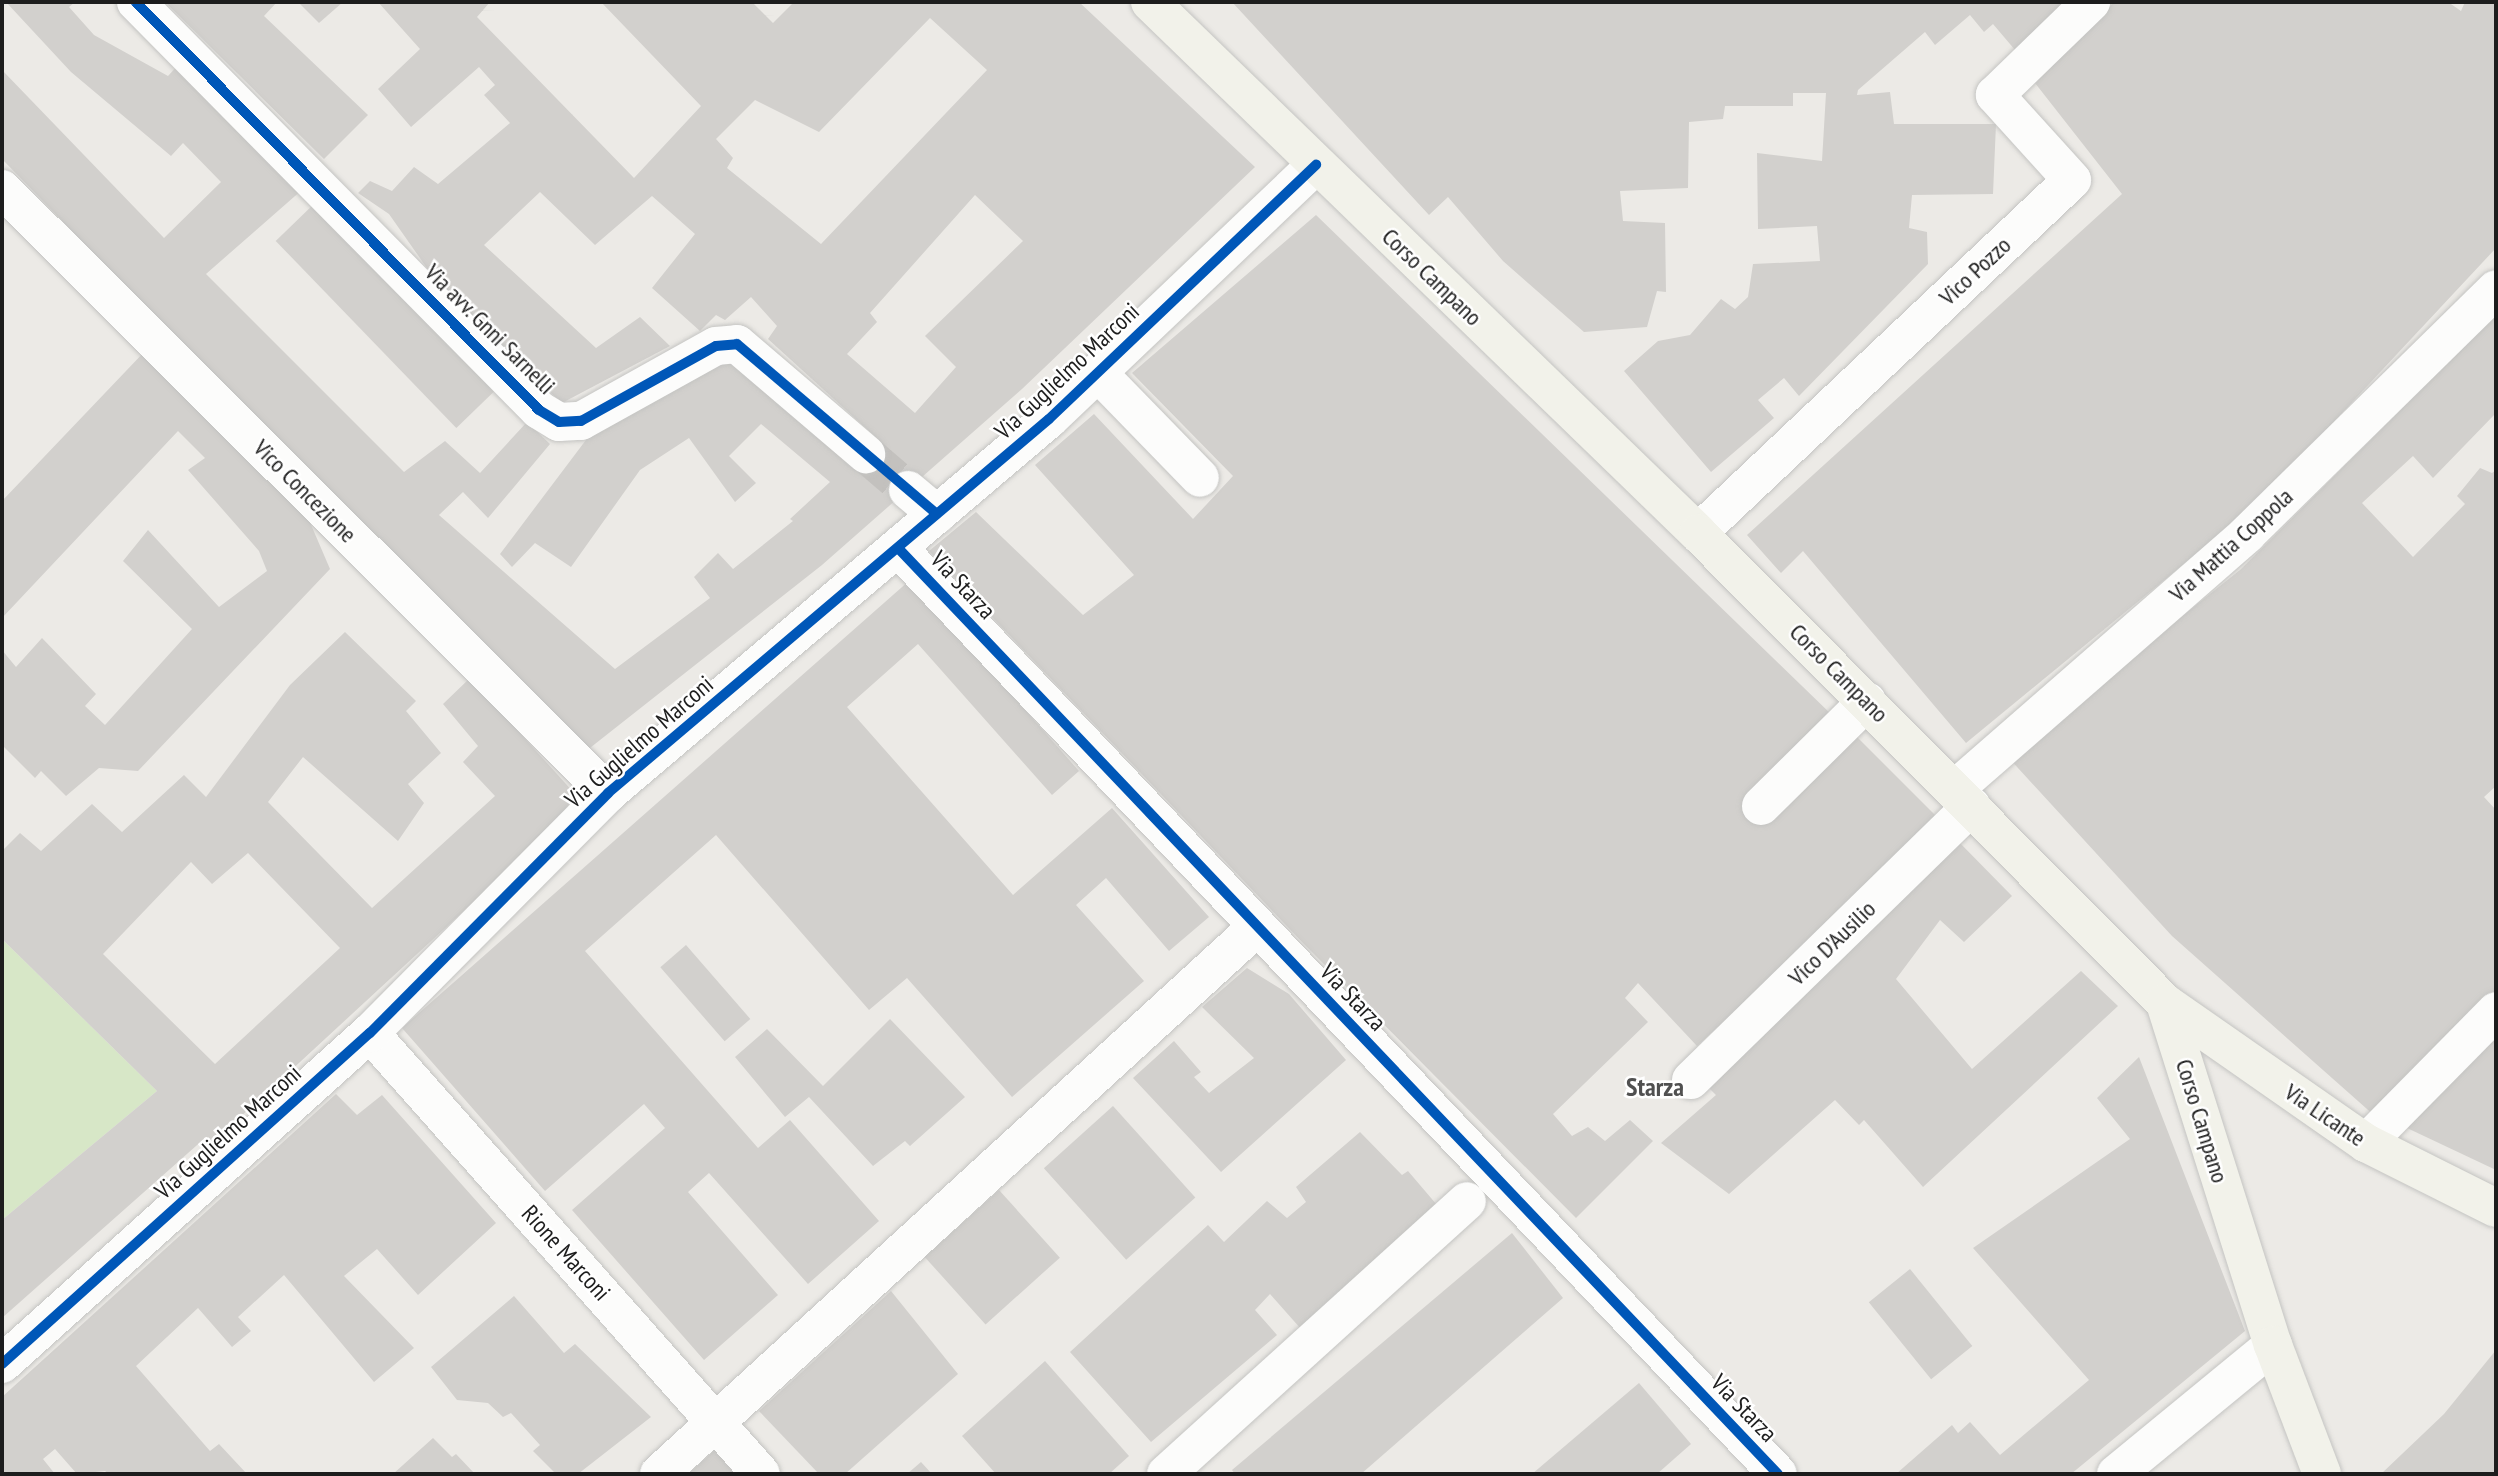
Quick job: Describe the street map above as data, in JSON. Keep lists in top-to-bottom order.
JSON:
{
  "streets": {
    "main road": ["Corso Campano", "Via Licante"],
    "street": [
      "Vico Pozzo",
      "Via avv. Gnni Sarnelli",
      "Via Guglielmo Marconi",
      "Vico Concezione",
      "Via Mattia Coppola",
      "Via Starza",
      "Vico D'Ausilio",
      "Rione Marconi"
    ]
  },
  "crossings": [
    ["Vico Pozzo", "Corso Campano"],
    ["Corso Campano", "Via Guglielmo Marconi"],
    ["Corso Campano", "Via Mattia Coppola"],
    ["Corso Campano", "Vico D'Ausilio"],
    ["Corso Campano", "Via Licante"],
    ["Via Guglielmo Marconi", "Vico Concezione"],
    ["Via Guglielmo Marconi", "Via Starza"],
    ["Via Guglielmo Marconi", "Rione Marconi"],
    ["Via Mattia Coppola", "Vico D'Ausilio"]
  ],
  "districts": ["Starza"]
}
